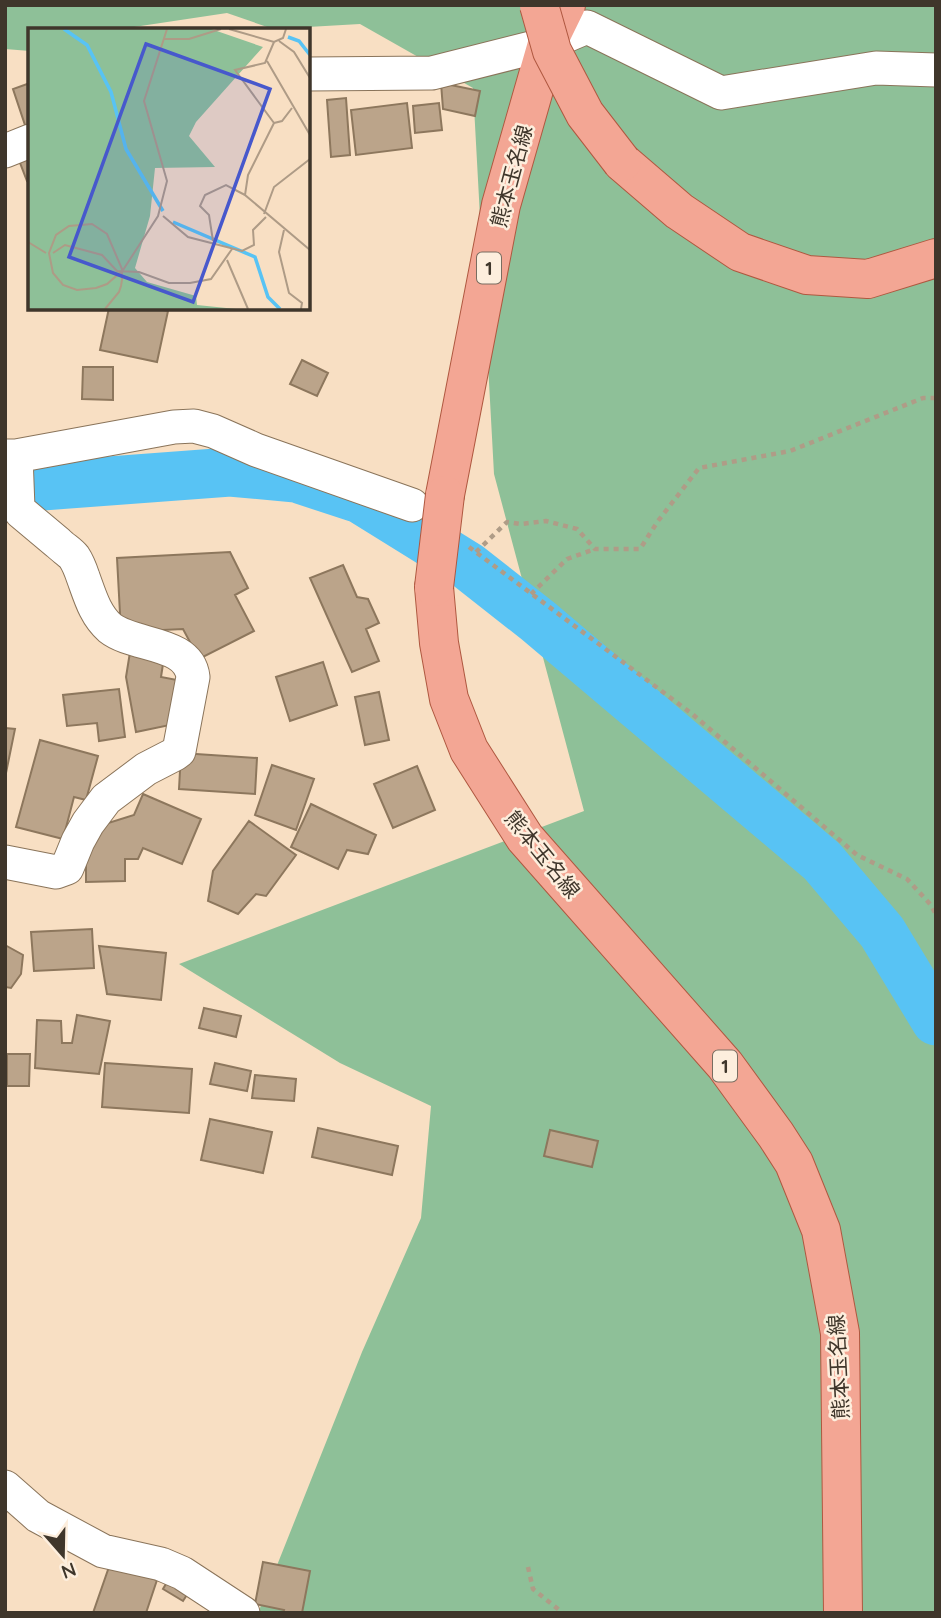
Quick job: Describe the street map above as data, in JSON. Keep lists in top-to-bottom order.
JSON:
{
  "streets": {
    "main road": ["熊本玉名線", "1"]
  },
  "north": "bottom"
}
